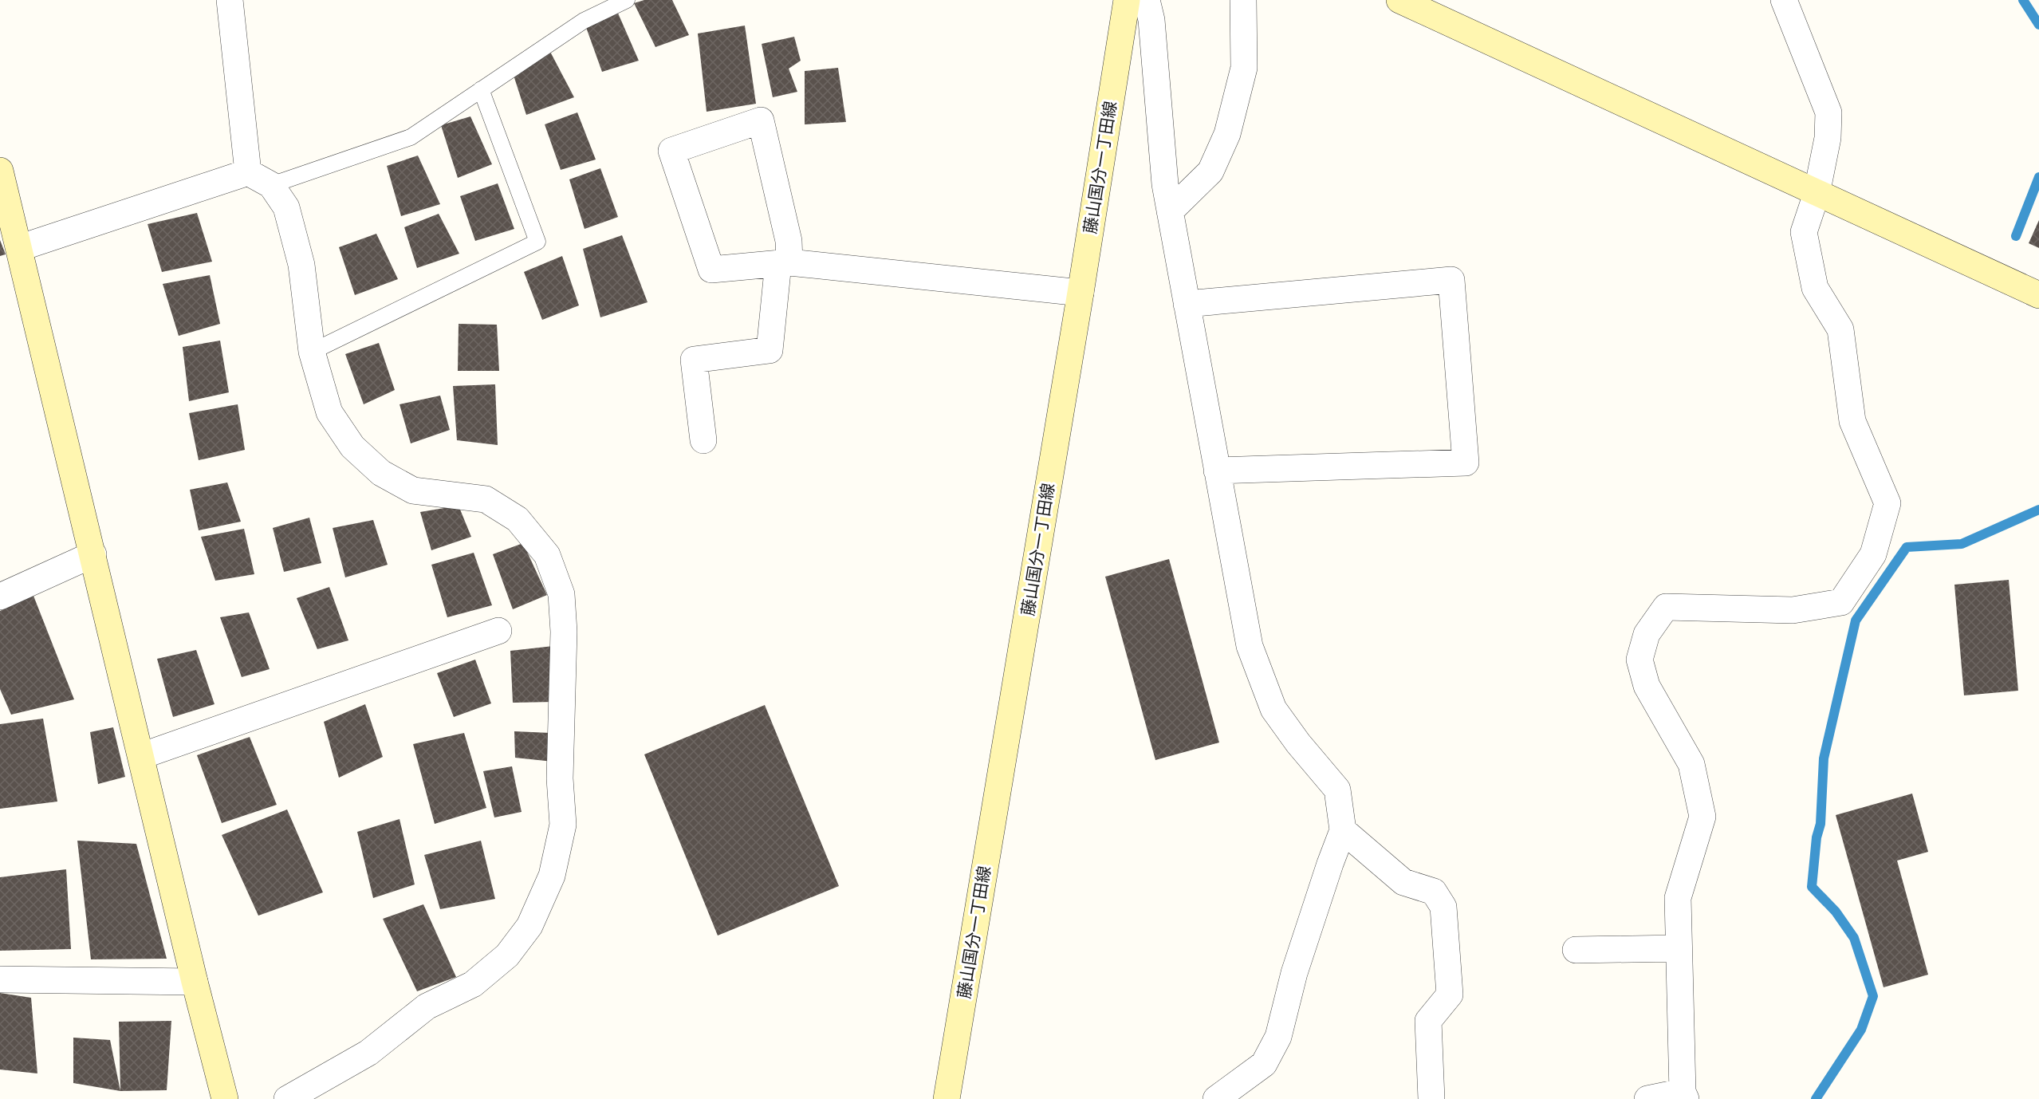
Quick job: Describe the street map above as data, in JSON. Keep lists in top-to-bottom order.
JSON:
{
  "streets": {
    "street": ["藤山国分一丁田線"]
  }
}
